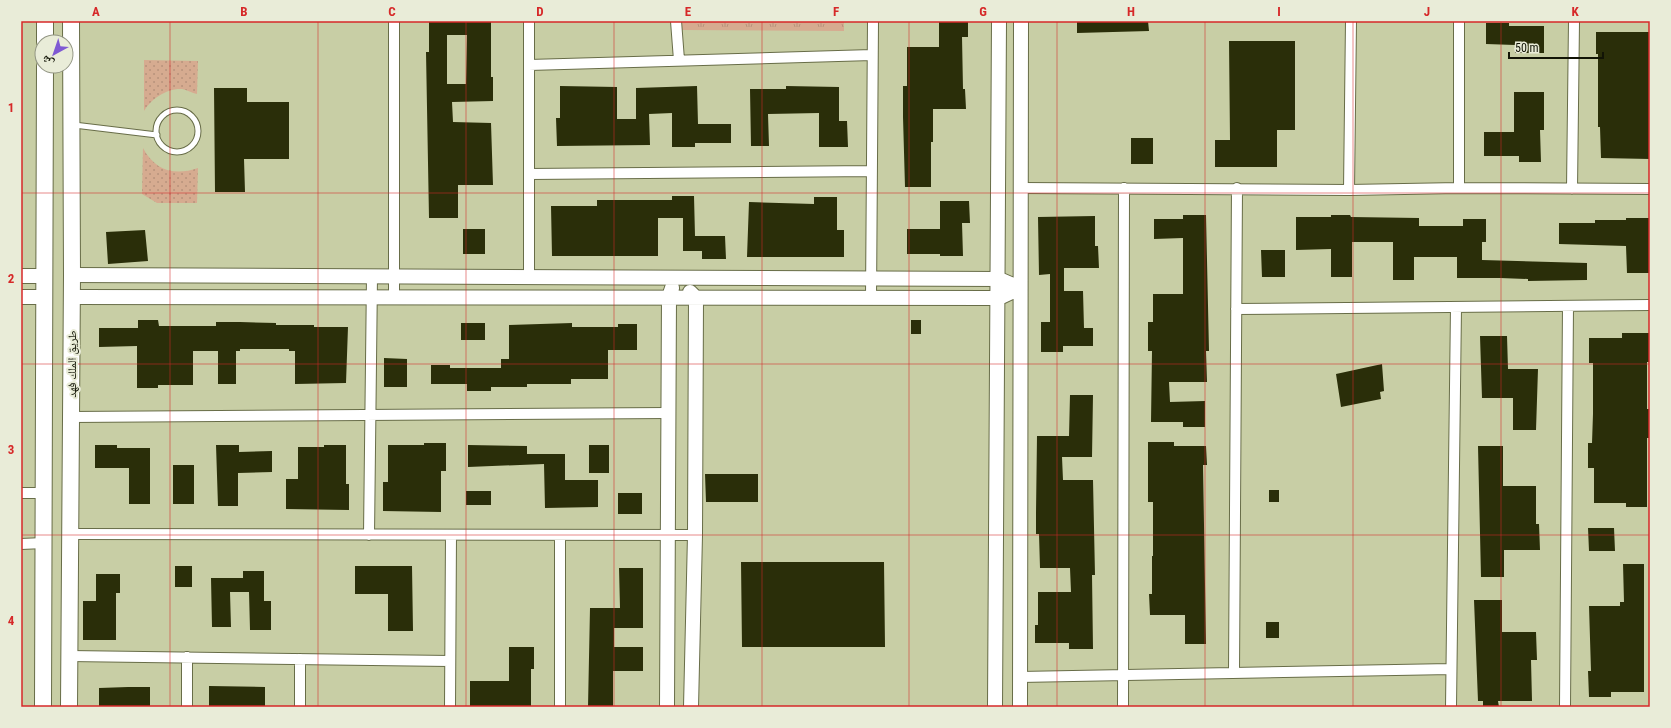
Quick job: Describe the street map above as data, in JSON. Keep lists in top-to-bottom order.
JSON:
{
  "streets": {
    "main road": ["طريق الملك فهد"]
  },
  "scale_bar": "50 m",
  "north": "bottom left",
  "grid": {
    "columns": [
      "A",
      "B",
      "C",
      "D",
      "E",
      "F",
      "G",
      "H",
      "I",
      "J",
      "K"
    ],
    "rows": [
      "1",
      "2",
      "3",
      "4"
    ]
  }
}
